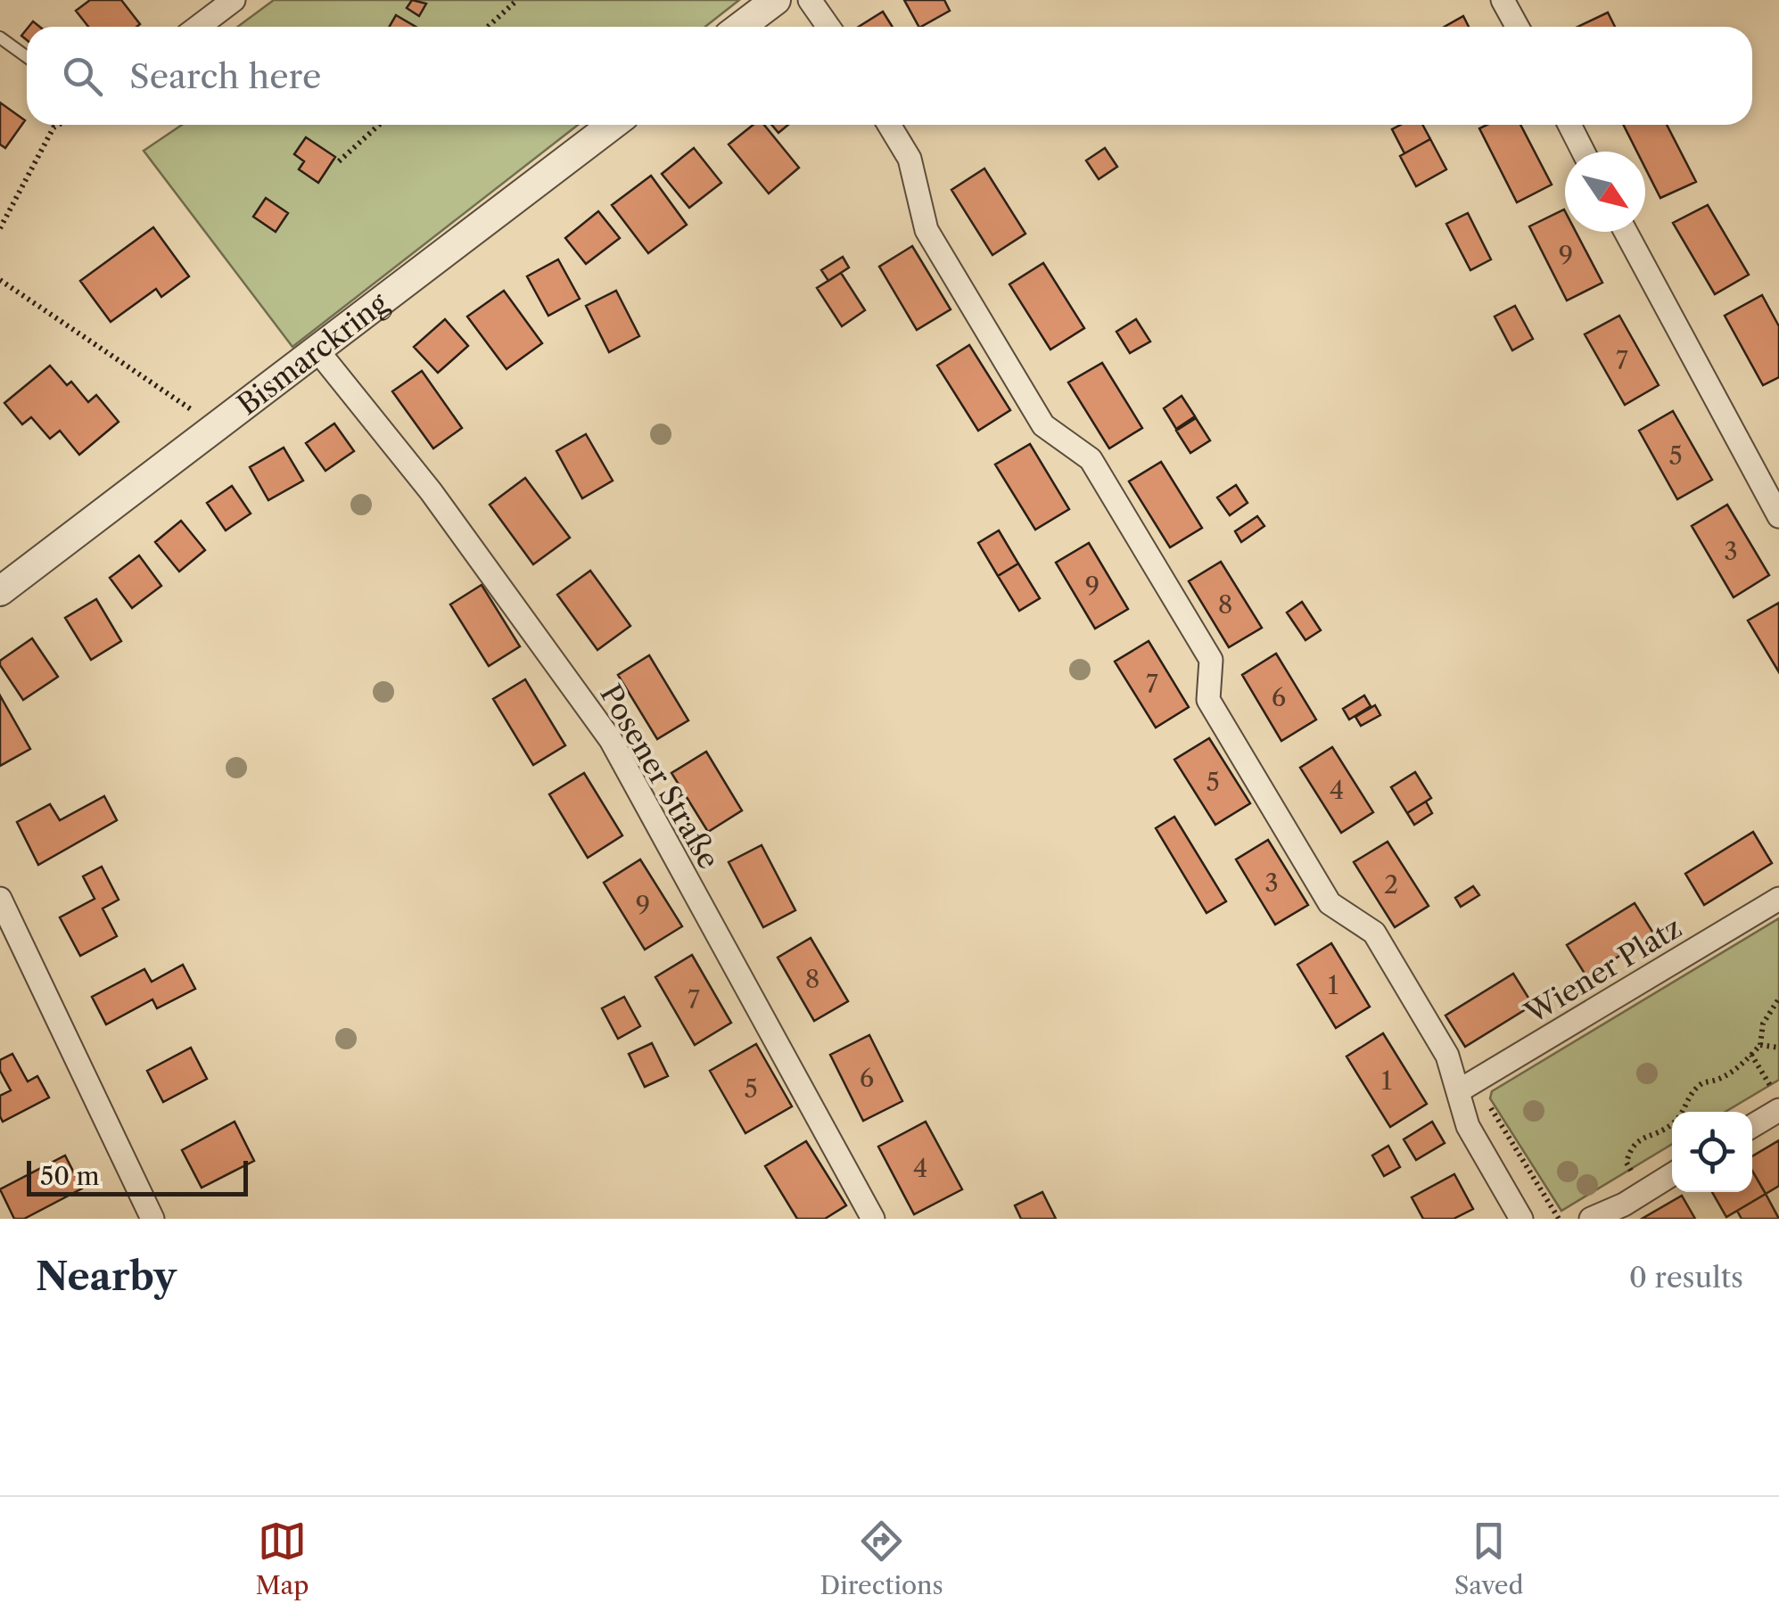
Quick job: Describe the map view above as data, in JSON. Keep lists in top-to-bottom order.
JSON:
{
  "streets": {
    "street": ["Bismarckring", "Posener Straße", "Wiener Platz"]
  },
  "crossings": [
    ["Bismarckring", "Posener Straße"]
  ],
  "house_numbers": [
    "9",
    "7",
    "5",
    "3",
    "9",
    "8",
    "7",
    "6",
    "5",
    "4",
    "3",
    "2",
    "9",
    "8",
    "1",
    "7",
    "6",
    "1",
    "5",
    "4"
  ],
  "scale_bar": "50 m",
  "north": "bottom right",
  "page": {
    "search": "Search here",
    "scale": "50 m",
    "heading": ["Nearby", "0 results"],
    "nav": ["Map", "Directions", "Saved"]
  }
}
